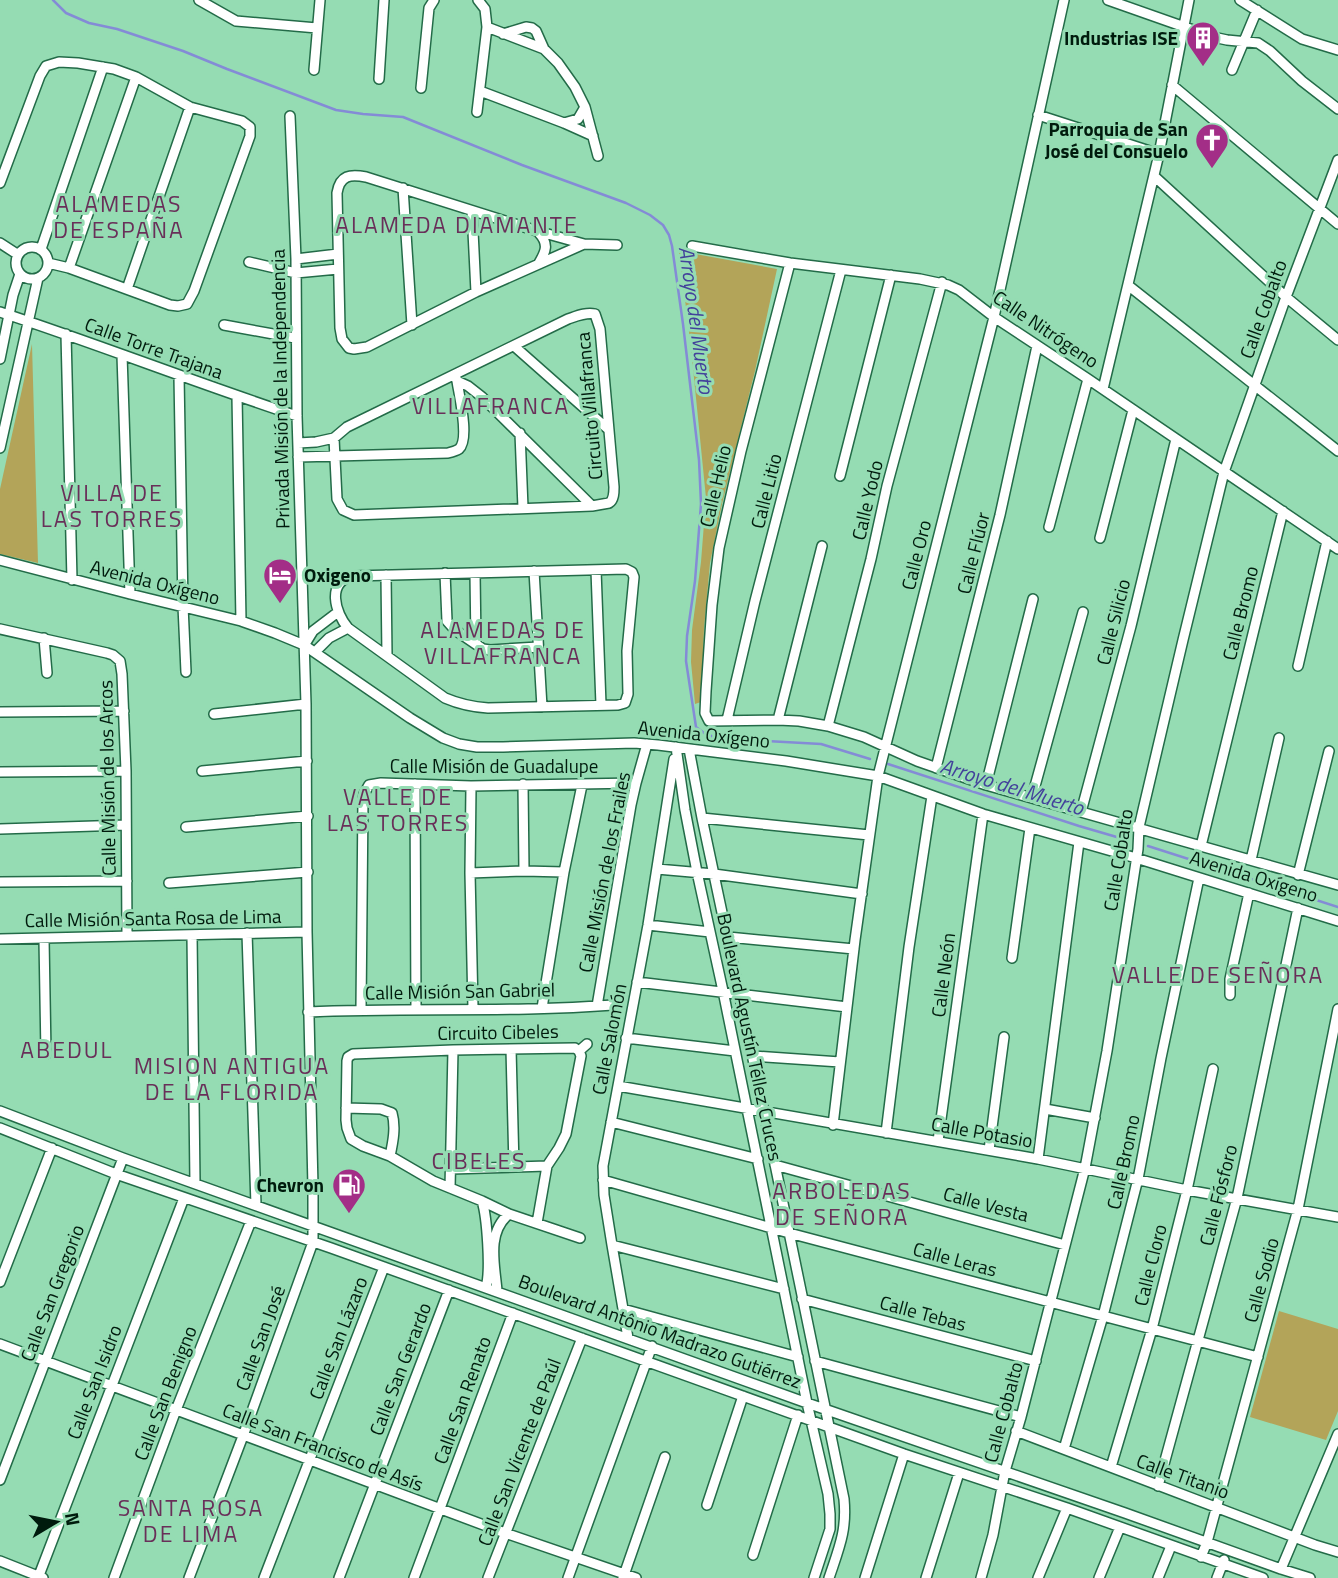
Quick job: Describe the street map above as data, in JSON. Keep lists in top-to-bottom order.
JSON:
{
  "streets": {
    "street": [
      "Calle Cobalto",
      "Calle Nitrógeno",
      "Calle Torre Trajana",
      "Privada Misión de la Independencia",
      "Circuito Villafranca",
      "Calle Helio",
      "Calle Litio",
      "Calle Yodo",
      "Calle Flúor",
      "Calle Oro",
      "Avenida Oxígeno",
      "Calle Bromo",
      "Calle Silicio",
      "Calle Misión de Guadalupe",
      "Calle Misión de los Arcos",
      "Calle Misión de los Frailes",
      "Calle Misión Santa Rosa de Lima",
      "Calle Neón",
      "Calle Misión San Gabriel",
      "Circuito Cibeles",
      "Boulevard Agustín Téllez Cruces",
      "Calle Salomón",
      "Calle Potasio",
      "Calle Fósforo",
      "Calle Vesta",
      "Calle Leras",
      "Calle Cloro",
      "Calle Sodio",
      "Calle San Gregorio",
      "Calle Tebas",
      "Boulevard Antônio Madrazo Gutiérrez",
      "Calle San José",
      "Calle San Lázaro",
      "Calle San Gerardo",
      "Calle San Isidro",
      "Calle San Benigno",
      "Calle San Renato",
      "Calle San Francisco de Asís",
      "Calle San Vicente de Paúl",
      "Calle Titanio"
    ]
  },
  "crossings": [
    ["Calle Cobalto", "Calle Nitrógeno"],
    ["Calle Cobalto", "Avenida Oxígeno"],
    ["Calle Cobalto", "Calle Potasio"],
    ["Calle Cobalto", "Calle Vesta"],
    ["Calle Cobalto", "Calle Leras"],
    ["Calle Cobalto", "Calle Tebas"],
    ["Calle Cobalto", "Boulevard Antônio Madrazo Gutiérrez"],
    ["Calle Cobalto", "Calle Titanio"],
    ["Calle Nitrógeno", "Calle Helio"],
    ["Calle Nitrógeno", "Calle Litio"],
    ["Calle Nitrógeno", "Calle Yodo"],
    ["Calle Nitrógeno", "Calle Flúor"],
    ["Calle Nitrógeno", "Calle Oro"],
    ["Calle Nitrógeno", "Calle Bromo"],
    ["Calle Nitrógeno", "Calle Silicio"],
    ["Calle Torre Trajana", "Privada Misión de la Independencia"],
    ["Privada Misión de la Independencia", "Circuito Villafranca"],
    ["Privada Misión de la Independencia", "Avenida Oxígeno"],
    ["Privada Misión de la Independencia", "Calle Misión Santa Rosa de Lima"],
    ["Privada Misión de la Independencia", "Calle Misión San Gabriel"],
    ["Privada Misión de la Independencia", "Boulevard Antônio Madrazo Gutiérrez"],
    ["Privada Misión de la Independencia", "Calle San José"],
    ["Calle Helio", "Avenida Oxígeno"],
    ["Calle Litio", "Avenida Oxígeno"],
    ["Calle Yodo", "Avenida Oxígeno"],
    ["Calle Flúor", "Avenida Oxígeno"],
    ["Calle Oro", "Avenida Oxígeno"],
    ["Calle Oro", "Calle Potasio"],
    ["Avenida Oxígeno", "Calle Bromo"],
    ["Avenida Oxígeno", "Calle Silicio"],
    ["Avenida Oxígeno", "Calle Misión de los Frailes"],
    ["Avenida Oxígeno", "Calle Neón"],
    ["Avenida Oxígeno", "Boulevard Agustín Téllez Cruces"],
    ["Avenida Oxígeno", "Calle Salomón"],
    ["Avenida Oxígeno", "Calle Fósforo"],
    ["Calle Bromo", "Calle Potasio"],
    ["Calle Bromo", "Calle Leras"],
    ["Calle Bromo", "Calle Titanio"],
    ["Calle Misión de Guadalupe", "Calle Misión de los Frailes"],
    ["Calle Misión de Guadalupe", "Calle Misión San Gabriel"],
    ["Calle Misión de los Arcos", "Calle Misión Santa Rosa de Lima"],
    ["Calle Misión de los Frailes", "Calle Misión San Gabriel"],
    ["Calle Neón", "Calle Potasio"],
    ["Boulevard Agustín Téllez Cruces", "Calle Salomón"],
    ["Boulevard Agustín Téllez Cruces", "Calle Potasio"],
    ["Boulevard Agustín Téllez Cruces", "Calle Vesta"],
    ["Boulevard Agustín Téllez Cruces", "Calle Leras"],
    ["Boulevard Agustín Téllez Cruces", "Calle Tebas"],
    ["Boulevard Agustín Téllez Cruces", "Boulevard Antônio Madrazo Gutiérrez"],
    ["Calle Salomón", "Calle Potasio"],
    ["Calle Salomón", "Calle Leras"],
    ["Calle Salomón", "Boulevard Antônio Madrazo Gutiérrez"],
    ["Calle Potasio", "Calle Fósforo"],
    ["Calle Potasio", "Calle Cloro"],
    ["Calle Potasio", "Calle Sodio"],
    ["Calle Fósforo", "Calle Leras"],
    ["Calle Fósforo", "Calle Titanio"],
    ["Calle Leras", "Calle Cloro"],
    ["Calle Leras", "Calle Sodio"],
    ["Calle Cloro", "Calle Titanio"],
    ["Calle Sodio", "Boulevard Antônio Madrazo Gutiérrez"],
    ["Calle Sodio", "Calle Titanio"],
    ["Calle San Gregorio", "Boulevard Antônio Madrazo Gutiérrez"],
    ["Calle San Gregorio", "Calle San Francisco de Asís"],
    ["Boulevard Antônio Madrazo Gutiérrez", "Calle San José"],
    ["Boulevard Antônio Madrazo Gutiérrez", "Calle San Lázaro"],
    ["Boulevard Antônio Madrazo Gutiérrez", "Calle San Gerardo"],
    ["Boulevard Antônio Madrazo Gutiérrez", "Calle San Isidro"],
    ["Boulevard Antônio Madrazo Gutiérrez", "Calle San Benigno"],
    ["Boulevard Antônio Madrazo Gutiérrez", "Calle San Renato"],
    ["Boulevard Antônio Madrazo Gutiérrez", "Calle San Vicente de Paúl"],
    ["Calle San José", "Calle San Francisco de Asís"],
    ["Calle San Lázaro", "Calle San Francisco de Asís"],
    ["Calle San Gerardo", "Calle San Francisco de Asís"],
    ["Calle San Isidro", "Calle San Francisco de Asís"],
    ["Calle San Benigno", "Calle San Francisco de Asís"],
    ["Calle San Renato", "Calle San Francisco de Asís"],
    ["Calle San Francisco de Asís", "Calle San Vicente de Paúl"]
  ],
  "districts": [
    "ALAMEDAS DE ESPAÑA",
    "ALAMEDA DIAMANTE",
    "VILLAFRANCA",
    "VILLA DE LAS TORRES",
    "ALAMEDAS DE VILLAFRANCA",
    "VALLE DE LAS TORRES",
    "VALLE DE SEÑORA",
    "ABEDUL",
    "MISION ANTIGUA DE LA FLORIDA",
    "CIBELES",
    "ARBOLEDAS DE SEÑORA",
    "SANTA ROSA DE LIMA"
  ],
  "water": ["Arroyo del Muerto"],
  "places": {
    "building": ["Industrias ISE"],
    "church": ["Parroquia de San José del Consuelo"],
    "hotel": ["Oxigeno"],
    "fuel station": ["Chevron"]
  },
  "north": "right"
}
